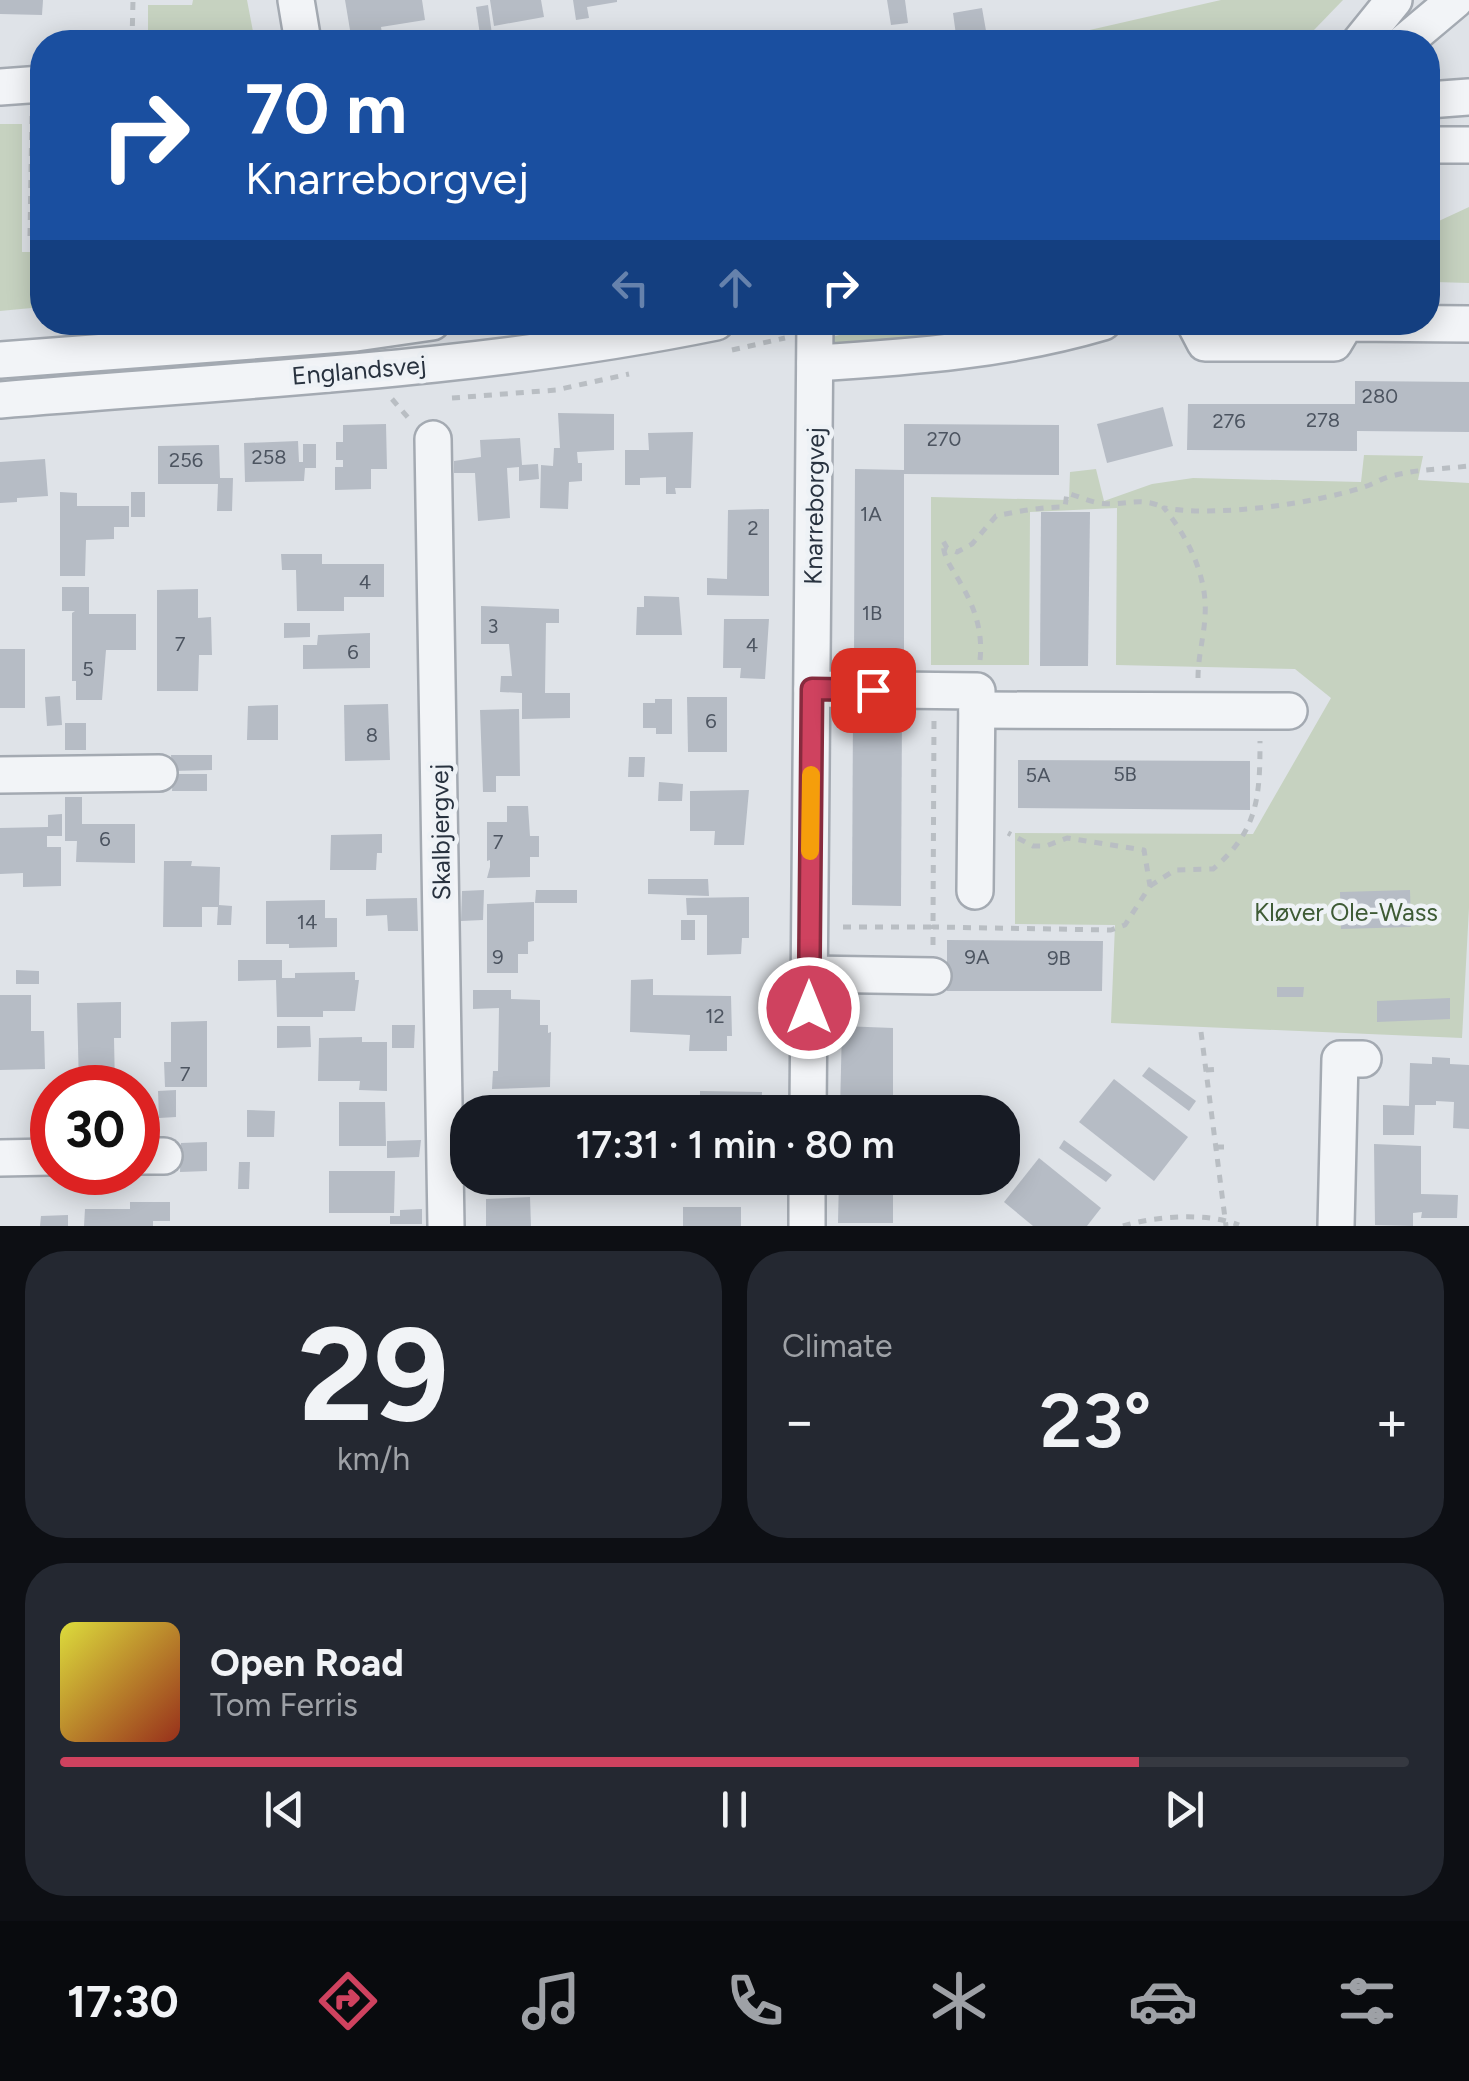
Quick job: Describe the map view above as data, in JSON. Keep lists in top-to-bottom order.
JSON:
{
  "streets": {
    "street": ["Englandsvej", "Knarreborgvej", "Skalbjergvej"]
  },
  "parks": ["Kløver Ole-Wass"],
  "house_numbers": [
    "280",
    "278",
    "276",
    "270",
    "258",
    "256",
    "1A",
    "2",
    "4",
    "1B",
    "3",
    "7",
    "4",
    "6",
    "5",
    "6",
    "8",
    "5B",
    "5A",
    "6",
    "7",
    "14",
    "9",
    "9A",
    "9B",
    "12",
    "7"
  ],
  "page": {
    "turn": ["70 m", "Knarreborgvej"],
    "limit": "30",
    "trip": "17:31 · 1 min · 80 m",
    "tile": [
      ["29", "km/h"],
      "Climate"
    ],
    "heat": ["−", "23°", "+"],
    "song": ["Open Road", "Tom Ferris"],
    "tabs": "17:30"
  }
}
